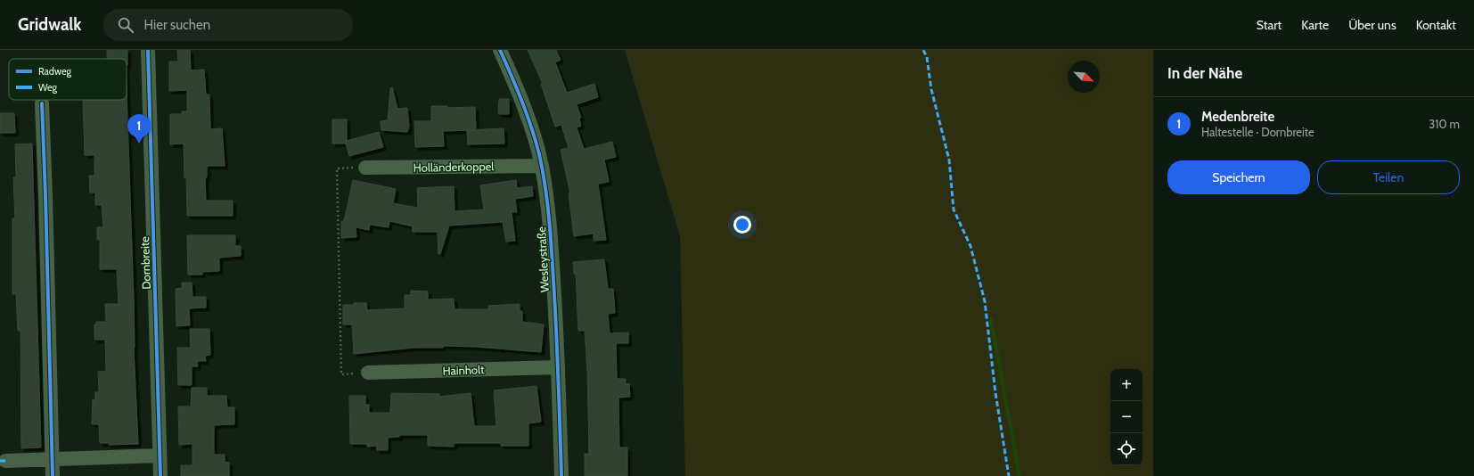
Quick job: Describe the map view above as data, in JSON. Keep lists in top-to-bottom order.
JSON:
{
  "streets": {
    "street": [
      "Holländerkoppel",
      "Wesleystraße",
      "Dornbreite",
      "Hainholt"
    ]
  },
  "crossings": [
    ["Holländerkoppel", "Wesleystraße"],
    ["Wesleystraße", "Hainholt"]
  ],
  "legend": ["Radweg", "Weg"],
  "north": "bottom right",
  "page": {
    "header": "Gridwalk",
    "search": "Hier suchen",
    "nav": [
      "Start",
      "Karte",
      "Über uns",
      "Kontakt"
    ],
    "heading": "In der Nähe",
    "list": [
      {
        "mark": "1",
        "name": "Medenbreite",
        "note": "Haltestelle · Dornbreite",
        "value": "310 m"
      }
    ],
    "pins": "1",
    "buttons": ["Speichern", "Teilen"],
    "map_buttons": ["+", "−"]
  }
}
